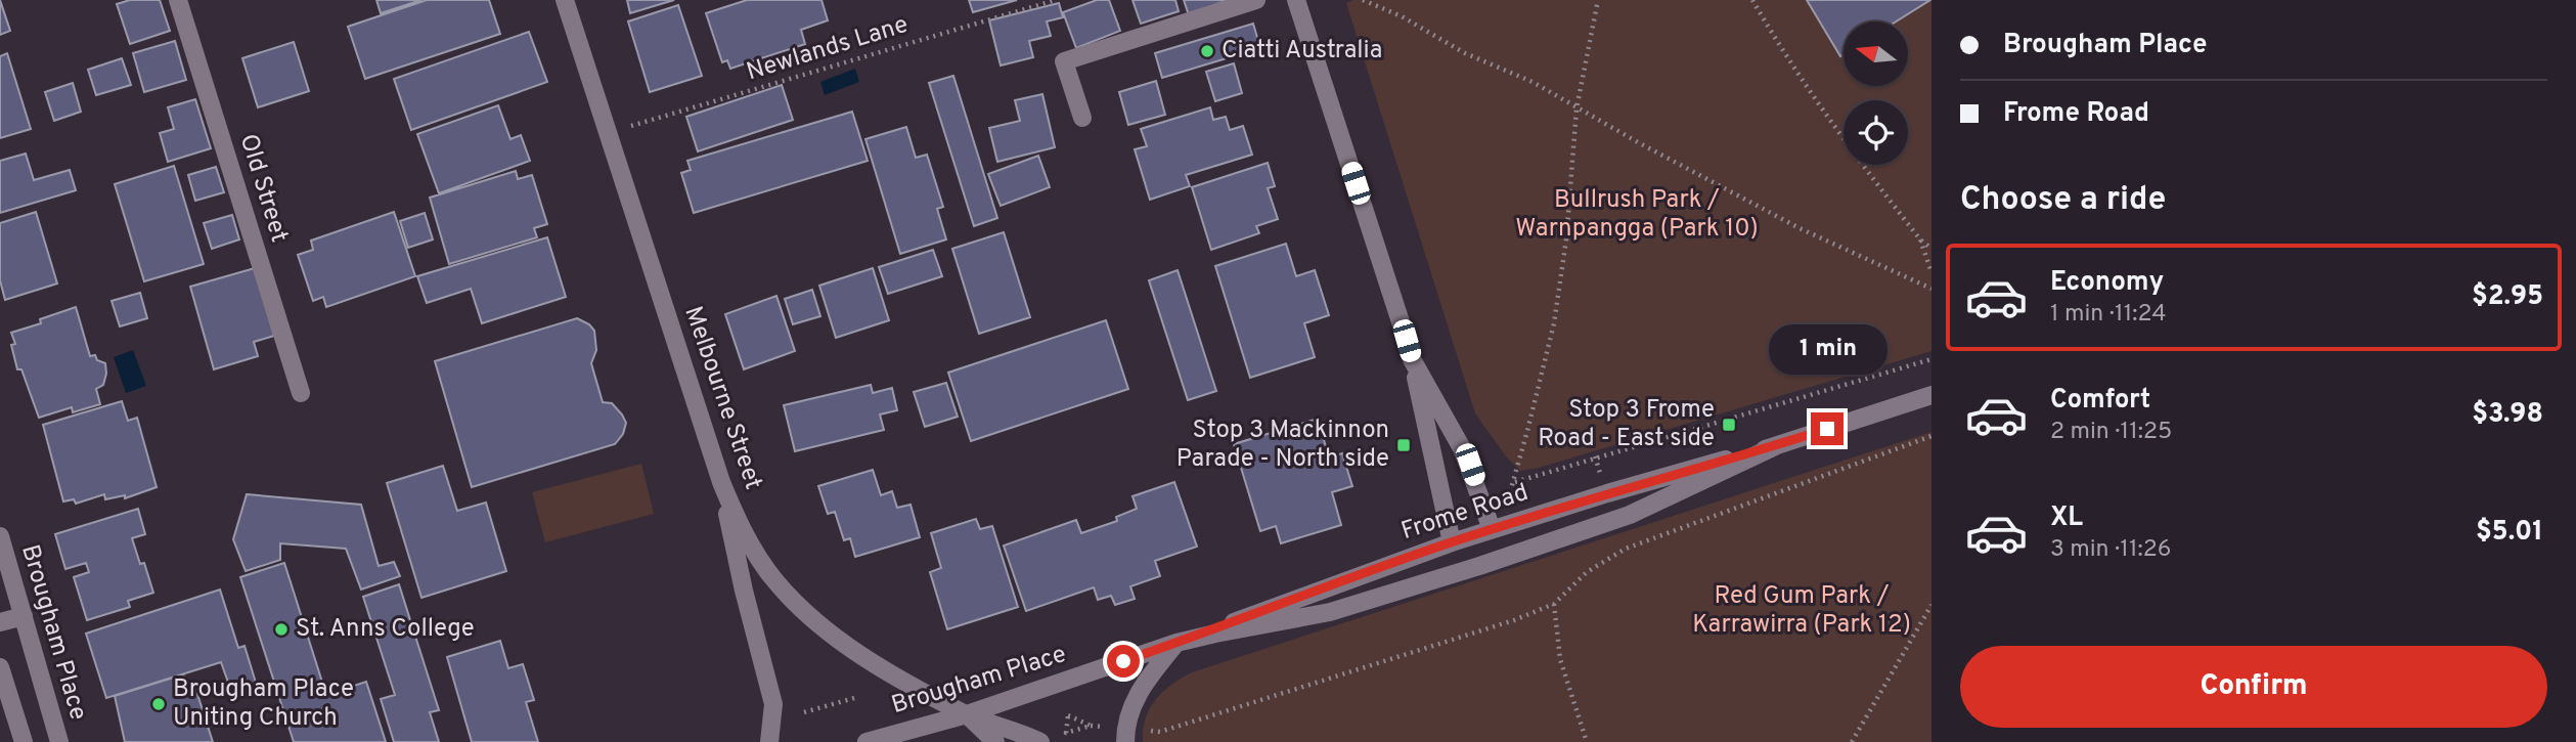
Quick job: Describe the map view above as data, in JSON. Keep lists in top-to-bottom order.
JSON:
{
  "streets": {
    "main road": [
      "Old Street",
      "Melbourne Street",
      "Frome Road",
      "Brougham Place"
    ],
    "path": ["Newlands Lane"]
  },
  "crossings": [
    ["Newlands Lane", "Melbourne Street"],
    ["Melbourne Street", "Brougham Place"],
    ["Frome Road", "Brougham Place"]
  ],
  "parks": ["Bullrush Park / Warnpangga (Park 10)", "Red Gum Park / Karrawirra (Park 12)"],
  "places": {
    "other": ["Ciatti Australia", "St. Anns College", "Brougham Place Uniting Church"],
    "transit": ["Stop 3 Frome Road - East side", "Stop 3 Mackinnon Parade - North side"]
  },
  "north": "left",
  "page": {
    "banner": ["Brougham Place", "Frome Road"],
    "heading": "Choose a ride",
    "list": [
      {
        "name": "Economy",
        "note": "1 min · 11:24",
        "value": "$2.95"
      },
      {
        "name": "Comfort",
        "note": "2 min · 11:25",
        "value": "$3.98"
      },
      {
        "name": "XL",
        "note": "3 min · 11:26",
        "value": "$5.01"
      }
    ],
    "bubble": "1 min",
    "buttons": "Confirm"
  }
}
